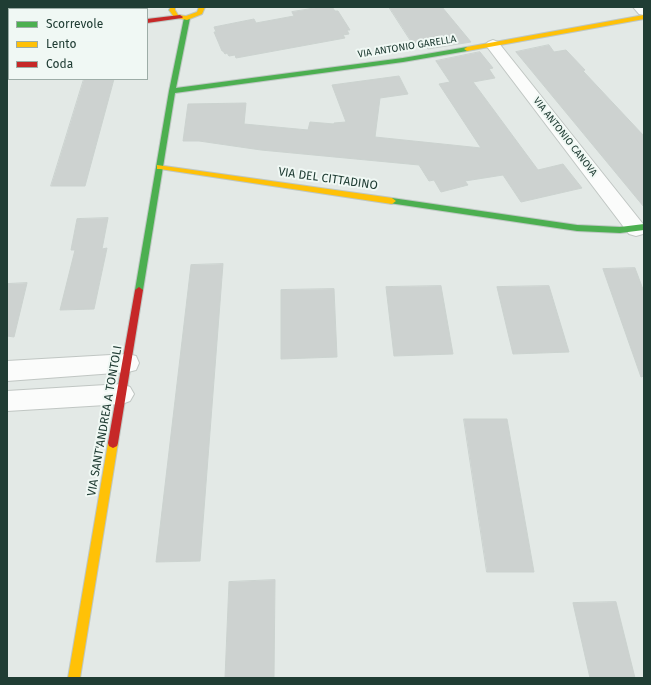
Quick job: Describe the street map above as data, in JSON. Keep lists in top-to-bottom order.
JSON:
{
  "streets": {
    "street": [
      "VIA ANTONIO GARELLA",
      "VIA ANTONIO CANOVA",
      "VIA DEL CITTADINO",
      "VIA SANT'ANDREA A TONTOLI"
    ]
  },
  "crossings": [
    ["VIA ANTONIO GARELLA", "VIA ANTONIO CANOVA"],
    ["VIA ANTONIO CANOVA", "VIA DEL CITTADINO"],
    ["VIA DEL CITTADINO", "VIA SANT'ANDREA A TONTOLI"]
  ],
  "legend": ["Scorrevole", "Lento", "Coda"]
}
